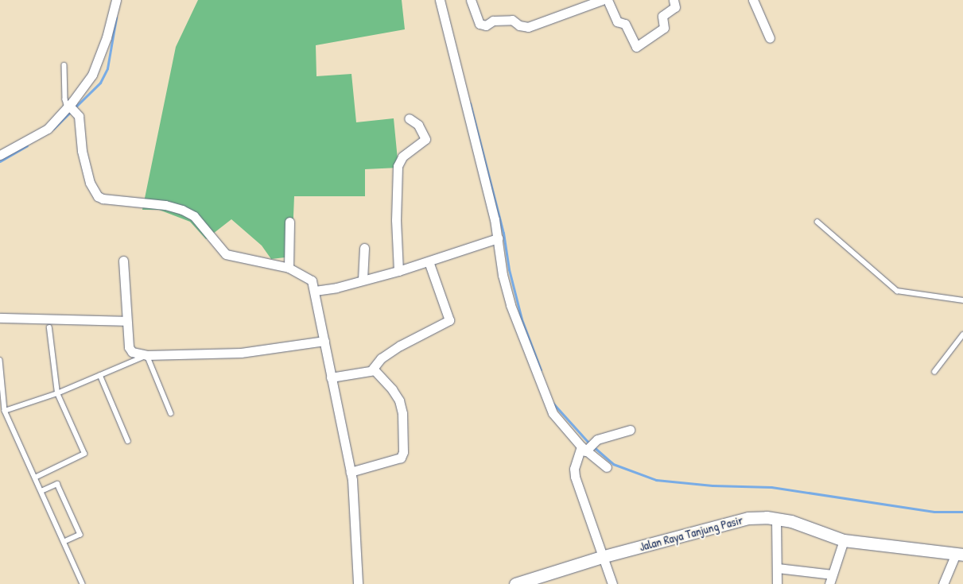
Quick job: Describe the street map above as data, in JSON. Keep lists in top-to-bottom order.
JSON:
{
  "streets": {
    "street": ["Jalan Raya Tanjung Pasir"]
  }
}
